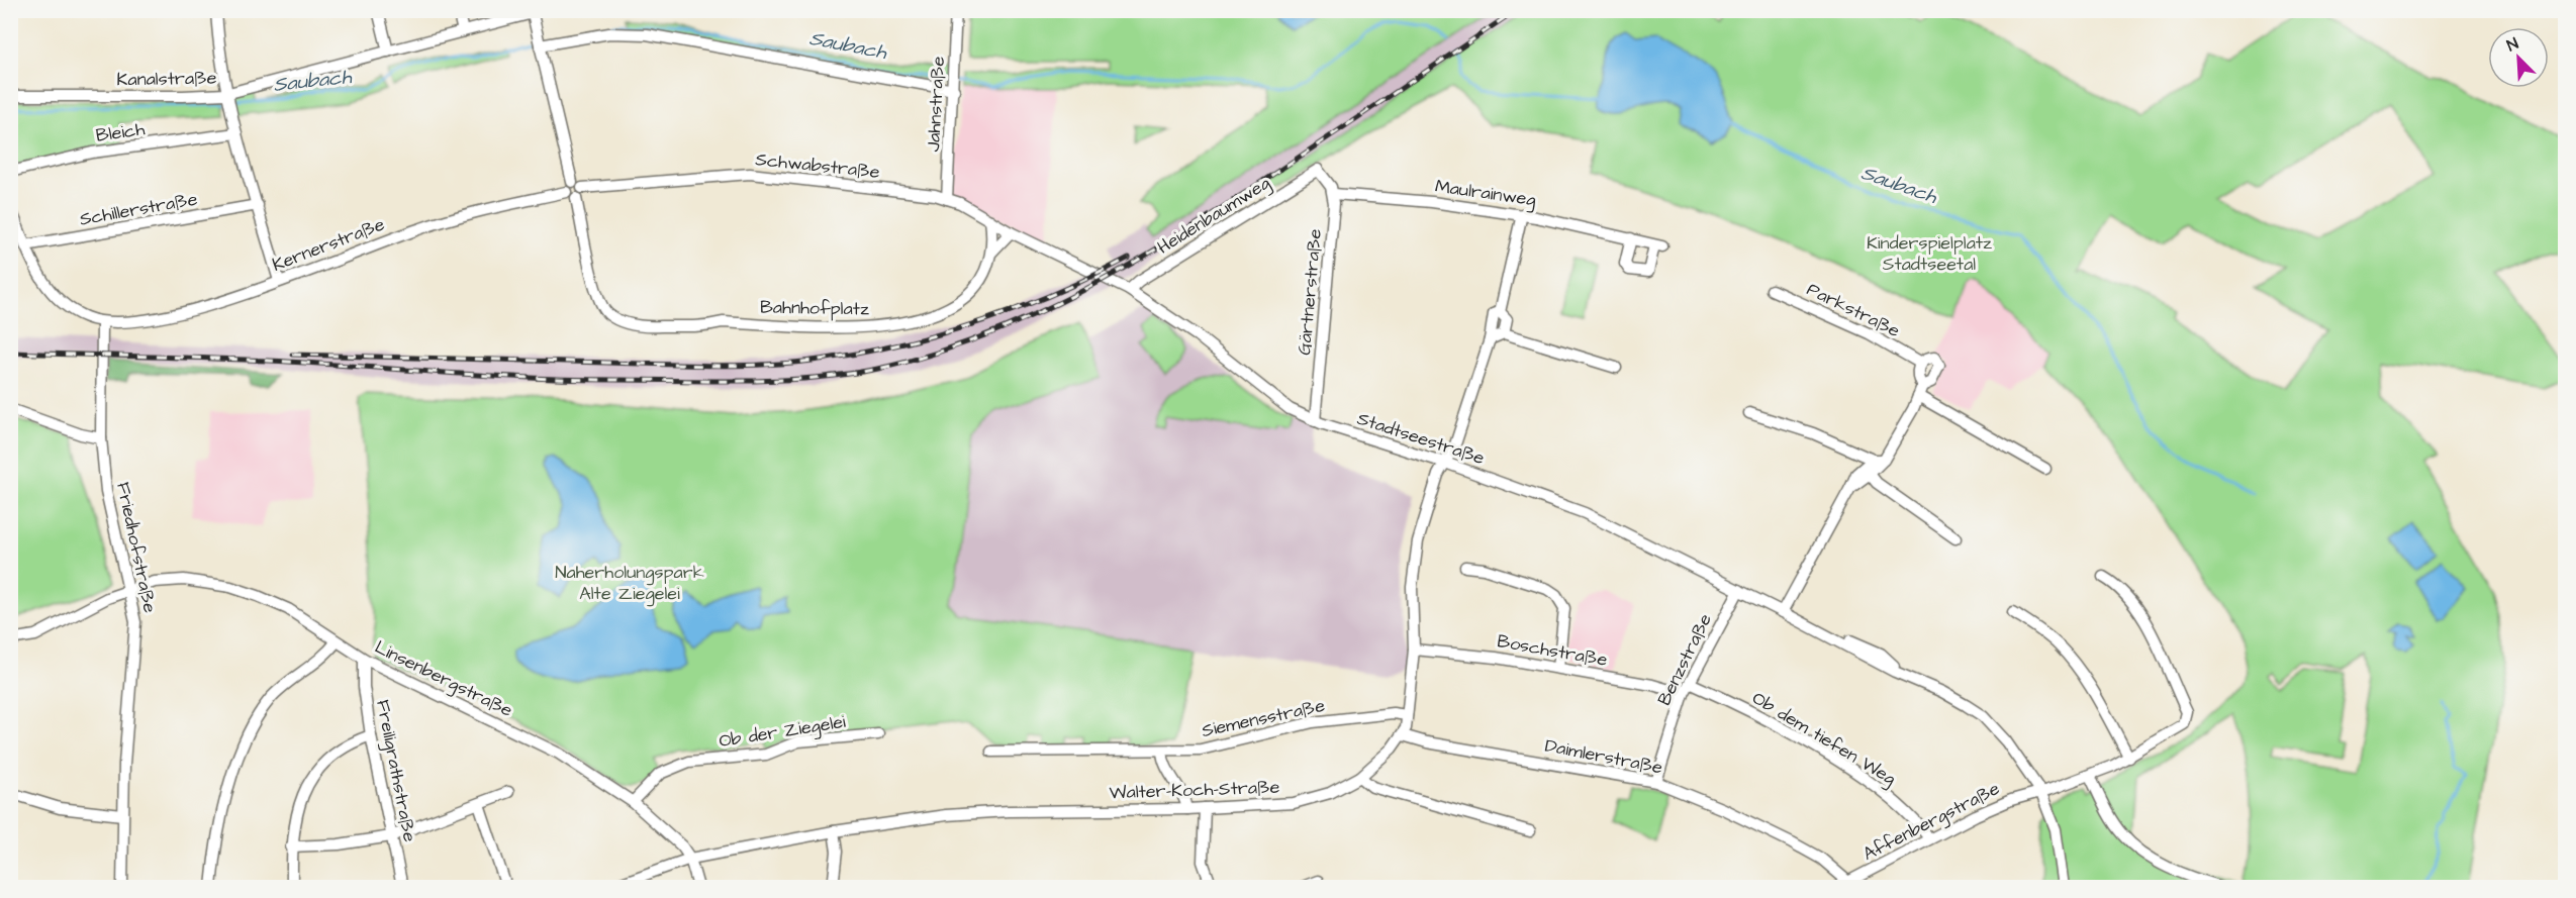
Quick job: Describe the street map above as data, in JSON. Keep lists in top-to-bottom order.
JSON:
{
  "streets": {
    "street": [
      "Kanalstraße",
      "Jahnstraße",
      "Bleich",
      "Schwabstraße",
      "Maulrainweg",
      "Schillerstraße",
      "Heidenbaumweg",
      "Kernerstraße",
      "Gärtnerstraße",
      "Bahnhofplatz",
      "Parkstraße",
      "Stadtseestraße",
      "Friedhofstraße",
      "Boschstraße",
      "Benzstraße",
      "Linsenbergstraße",
      "Siemensstraße",
      "Ob der Ziegelei",
      "Ob dem tiefen Weg",
      "Daimlerstraße",
      "Freiligrathstraße",
      "Walter-Koch-Straße",
      "Affenbergstraße"
    ]
  },
  "crossings": [
    ["Jahnstraße", "Schwabstraße"],
    ["Schwabstraße", "Kernerstraße"],
    ["Schwabstraße", "Bahnhofplatz"],
    ["Schwabstraße", "Stadtseestraße"],
    ["Maulrainweg", "Heidenbaumweg"],
    ["Maulrainweg", "Gärtnerstraße"],
    ["Heidenbaumweg", "Gärtnerstraße"],
    ["Heidenbaumweg", "Stadtseestraße"],
    ["Kernerstraße", "Bahnhofplatz"],
    ["Kernerstraße", "Friedhofstraße"],
    ["Gärtnerstraße", "Stadtseestraße"],
    ["Stadtseestraße", "Benzstraße"],
    ["Stadtseestraße", "Affenbergstraße"],
    ["Friedhofstraße", "Linsenbergstraße"],
    ["Boschstraße", "Benzstraße"],
    ["Benzstraße", "Ob dem tiefen Weg"],
    ["Benzstraße", "Daimlerstraße"],
    ["Linsenbergstraße", "Ob der Ziegelei"],
    ["Linsenbergstraße", "Freiligrathstraße"],
    ["Linsenbergstraße", "Walter-Koch-Straße"],
    ["Ob dem tiefen Weg", "Affenbergstraße"],
    ["Daimlerstraße", "Walter-Koch-Straße"],
    ["Daimlerstraße", "Affenbergstraße"]
  ],
  "water": ["Saubach"],
  "parks": ["Kinderspielplatz Stadtseetal", "Naherholungspark Alte Ziegelei"],
  "north": "top left"
}
